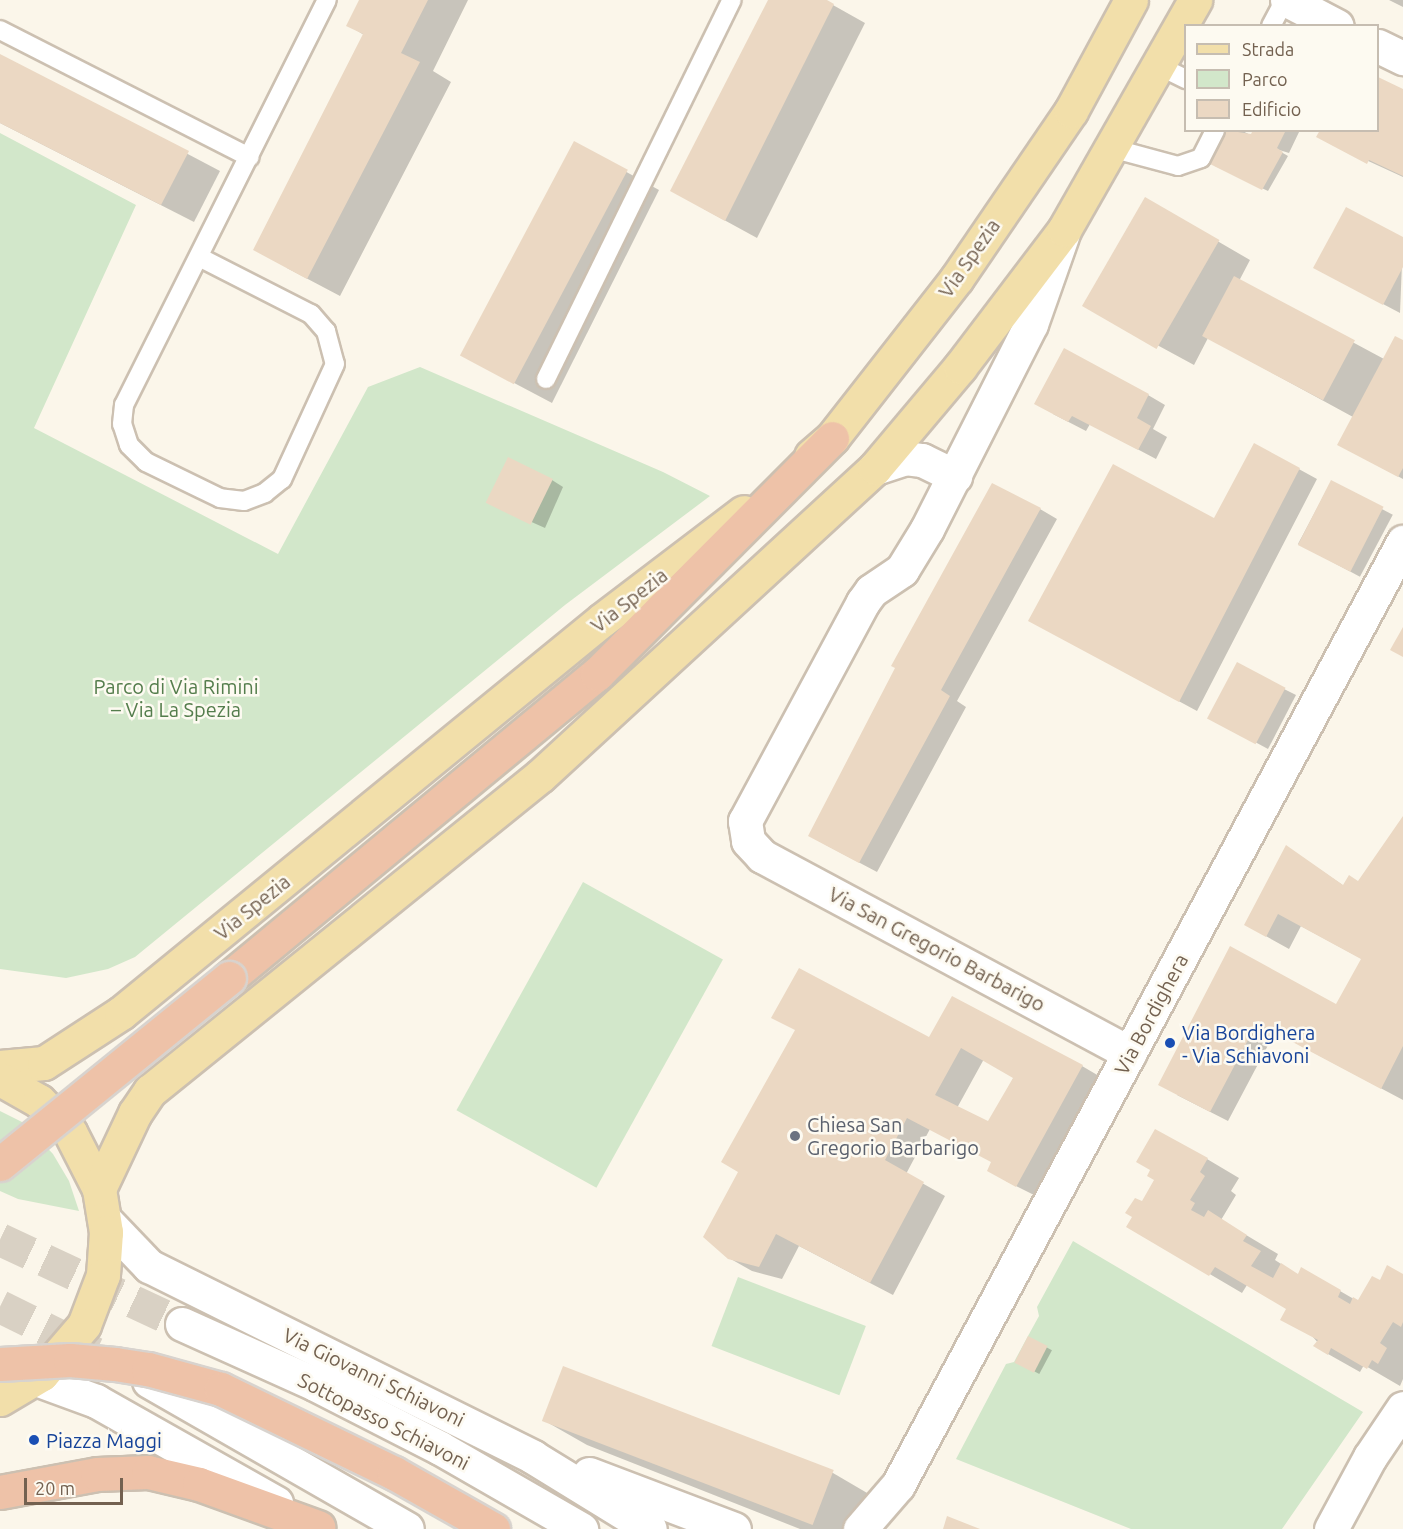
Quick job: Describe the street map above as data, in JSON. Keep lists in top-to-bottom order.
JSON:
{
  "streets": {
    "main road": ["Via Spezia"],
    "street": [
      "Via San Gregorio Barbarigo",
      "Via Bordighera",
      "Via Giovanni Schiavoni",
      "Sottopasso Schiavoni"
    ]
  },
  "crossings": [
    ["Via San Gregorio Barbarigo", "Via Bordighera"]
  ],
  "parks": ["Parco di Via Rimini – Via La Spezia"],
  "places": ["Via Bordighera - Via Schiavoni", "Chiesa San Gregorio Barbarigo", "Piazza Maggi"],
  "legend": ["Strada", "Parco", "Edificio"],
  "scale_bar": "20 m"
}
